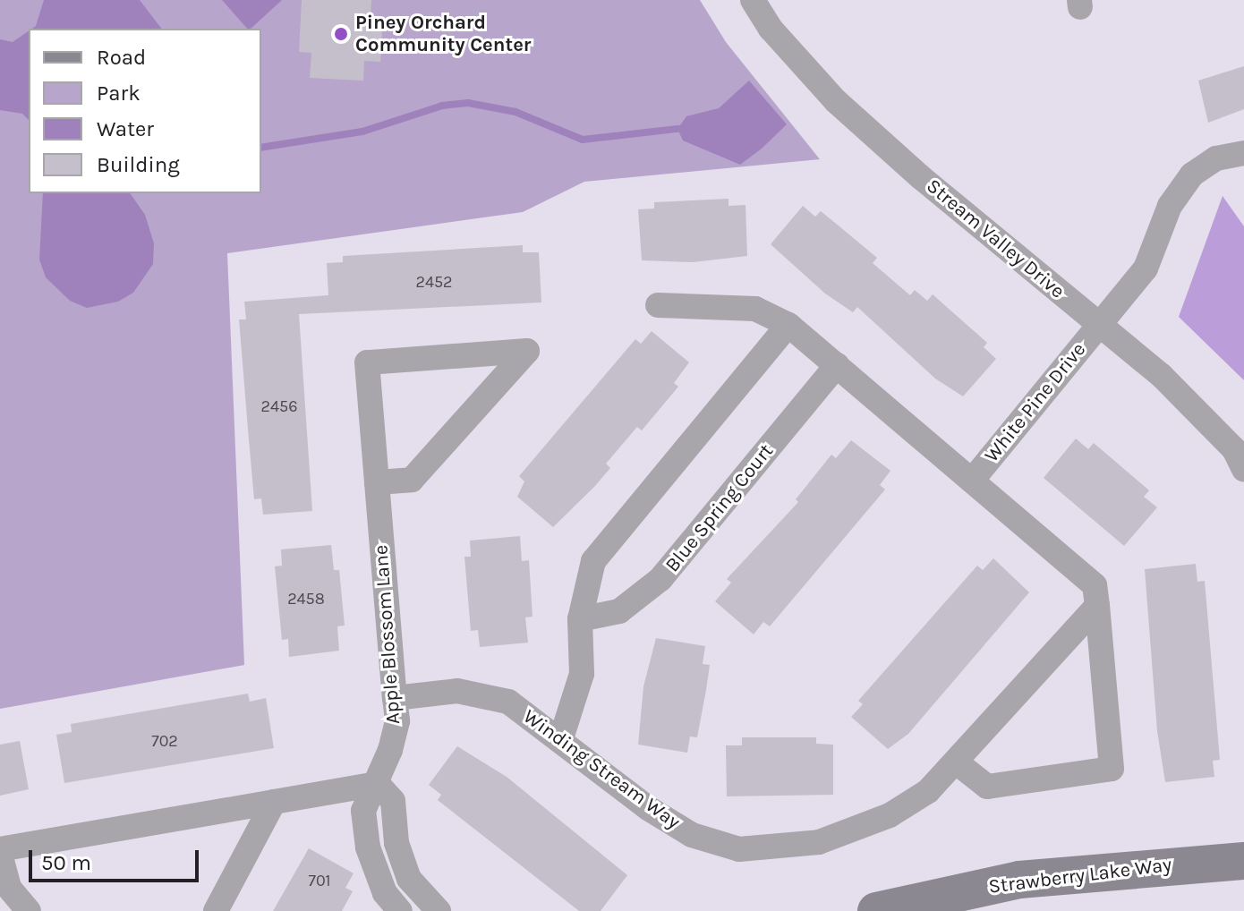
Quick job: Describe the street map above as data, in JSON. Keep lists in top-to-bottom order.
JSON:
{
  "streets": {
    "street": [
      "Stream Valley Drive",
      "White Pine Drive",
      "Blue Spring Court",
      "Apple Blossom Lane",
      "Winding Stream Way",
      "Strawberry Lake Way"
    ]
  },
  "crossings": [
    ["Stream Valley Drive", "White Pine Drive"],
    ["Apple Blossom Lane", "Winding Stream Way"]
  ],
  "places": ["Piney Orchard Community Center"],
  "house_numbers": [
    "2452",
    "2456",
    "2458",
    "702",
    "701"
  ],
  "legend": [
    "Road",
    "Park",
    "Water",
    "Building"
  ],
  "scale_bar": "50 m"
}
